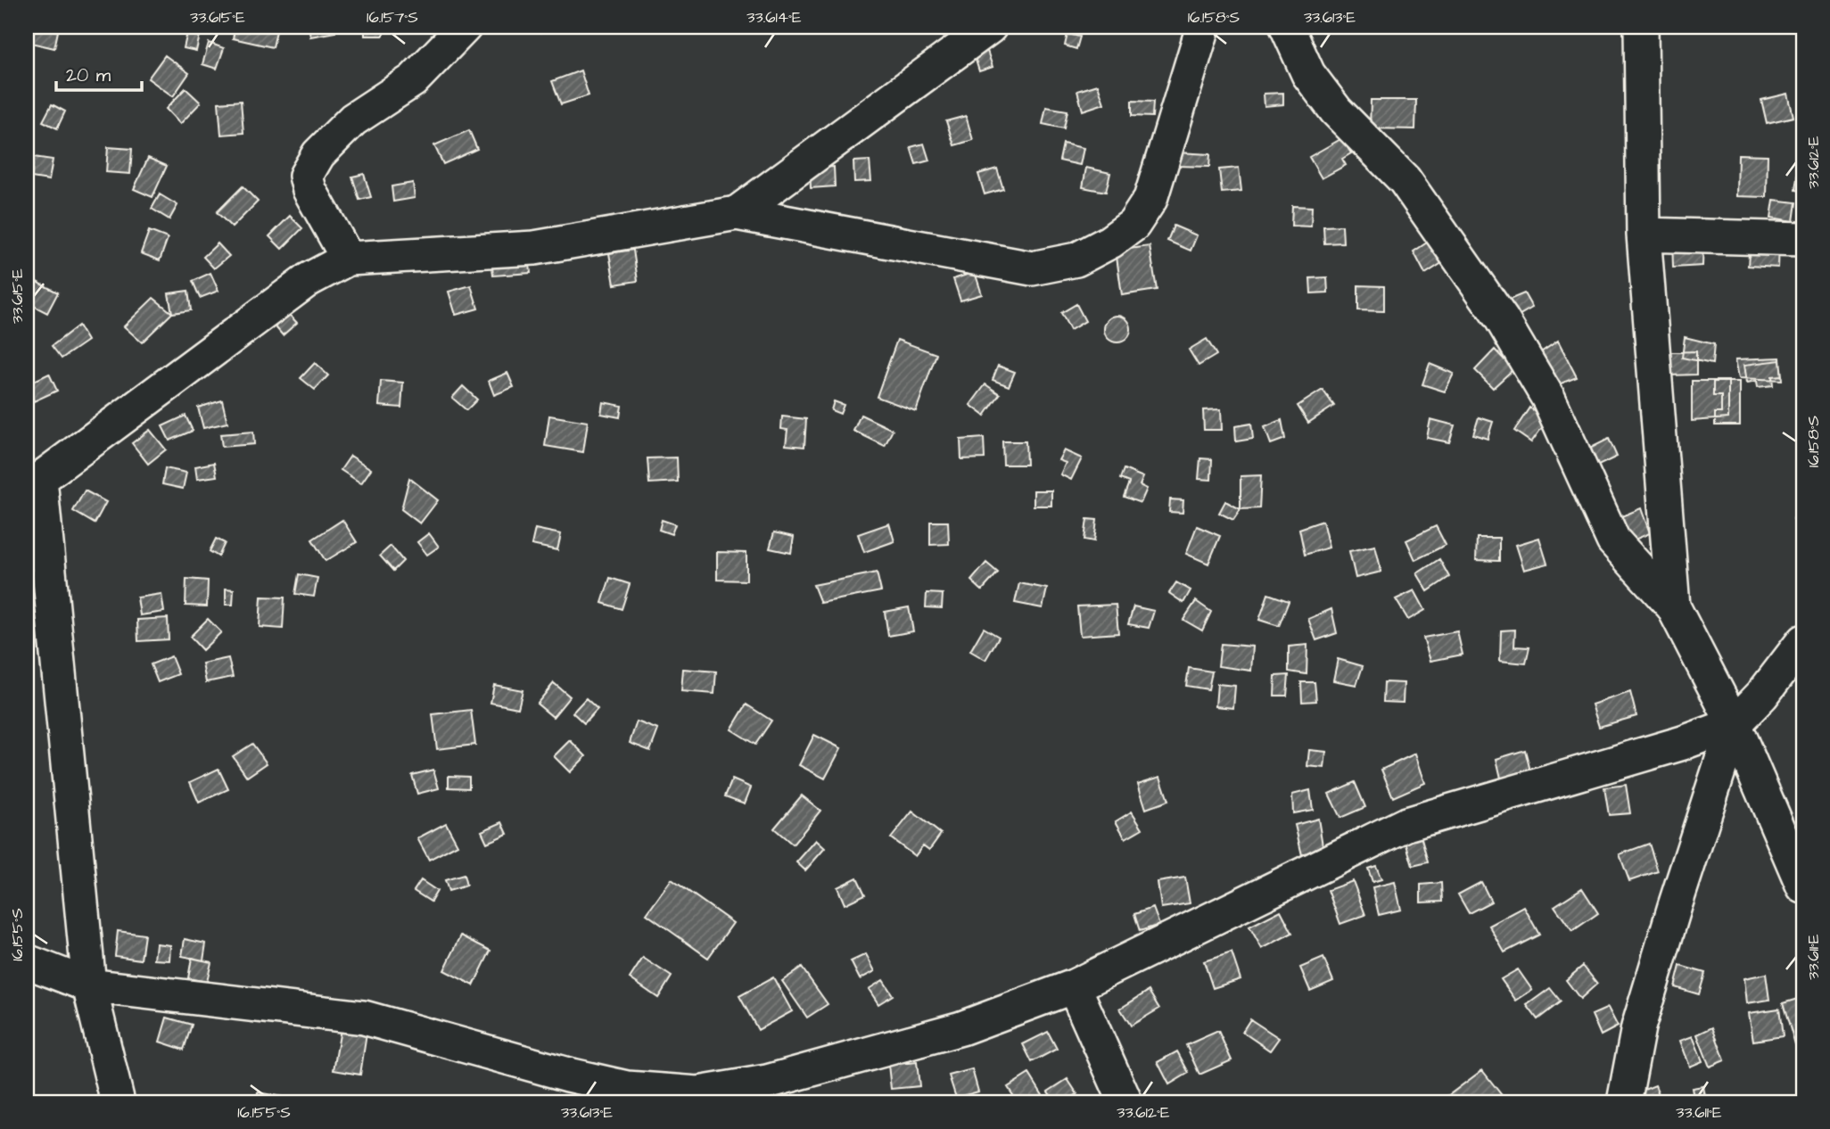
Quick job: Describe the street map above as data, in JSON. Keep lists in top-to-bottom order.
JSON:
{
  "scale_bar": "20 m",
  "coordinates": [
    "33.615°E",
    "16.157°S",
    "33.614°E",
    "16.158°S",
    "33.613°E",
    "33.612°E",
    "16.155°S",
    "33.611°E"
  ]
}
